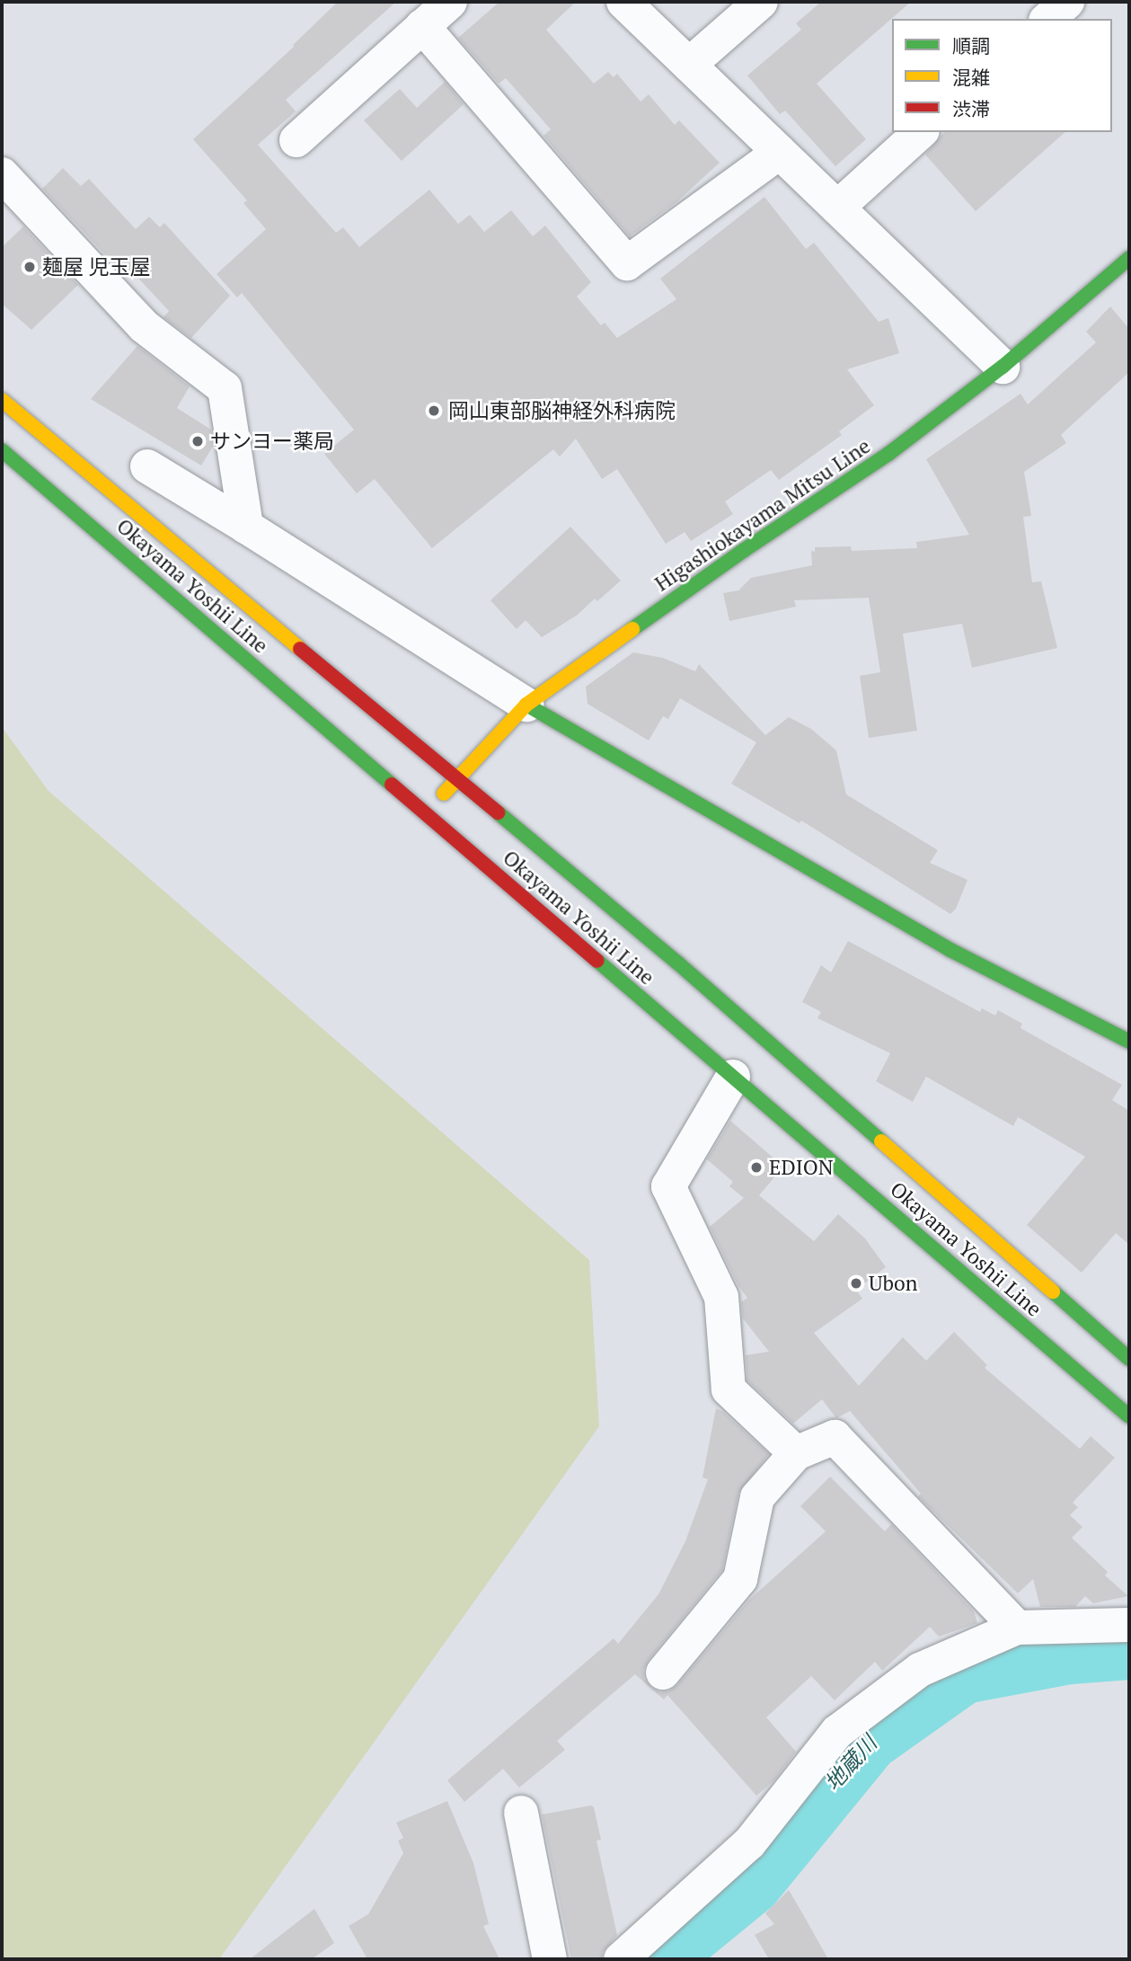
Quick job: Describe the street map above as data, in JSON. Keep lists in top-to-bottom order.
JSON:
{
  "streets": {
    "main road": ["Higashiokayama Mitsu Line", "Okayama Yoshii Line"]
  },
  "crossings": [
    ["Higashiokayama Mitsu Line", "Okayama Yoshii Line"]
  ],
  "water": ["地蔵川"],
  "places": [
    "麺屋 児玉屋",
    "岡山東部脳神経外科病院",
    "サンヨー薬局",
    "EDION",
    "Ubon"
  ],
  "legend": ["順調", "混雑", "渋滞"]
}
